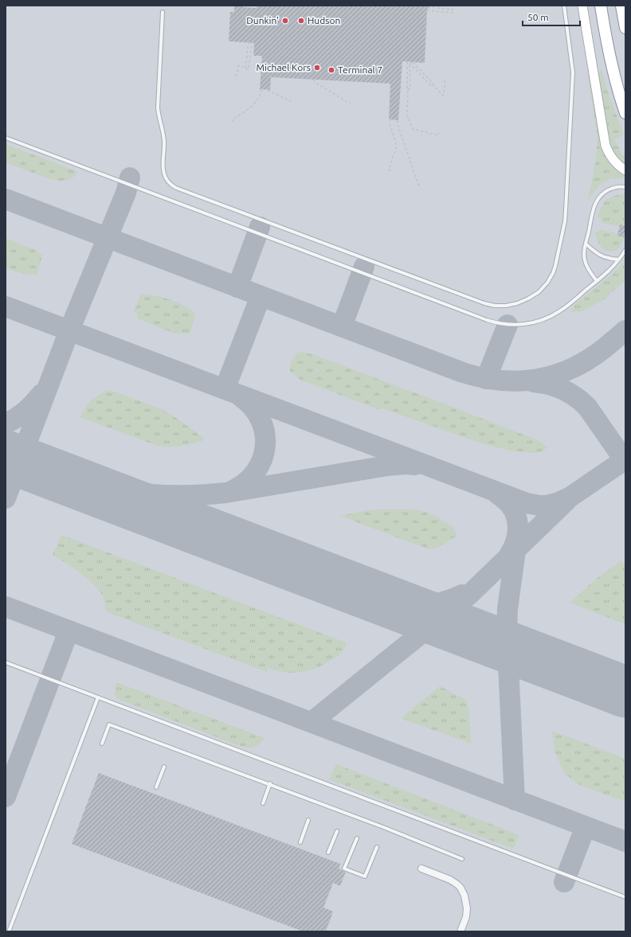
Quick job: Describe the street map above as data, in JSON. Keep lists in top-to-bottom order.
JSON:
{
  "places": [
    "Dunkin'",
    "Hudson",
    "Michael Kors",
    "Terminal 7"
  ],
  "scale_bar": "50 m"
}
